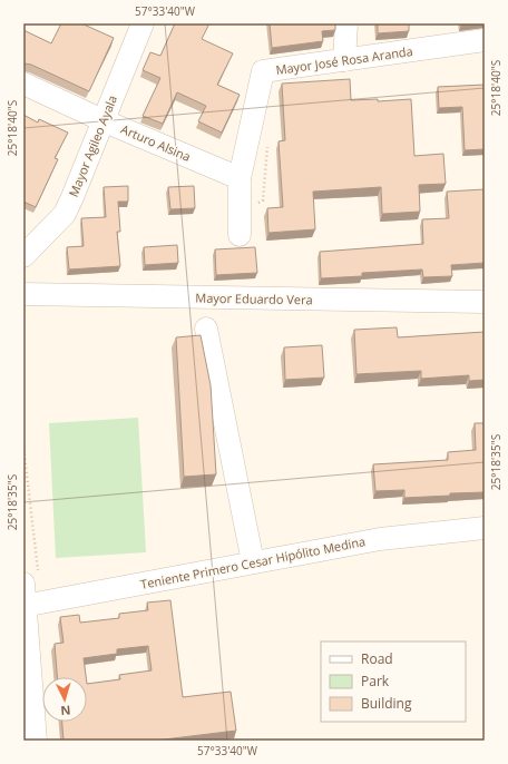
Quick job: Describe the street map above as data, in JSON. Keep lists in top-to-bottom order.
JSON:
{
  "streets": {
    "street": [
      "Mayor José Rosa Aranda",
      "Arturo Alsina",
      "Mayor Agileo Ayala",
      "Mayor Eduardo Vera",
      "Teniente Primero Cesar Hipólito Medina"
    ]
  },
  "crossings": [
    ["Mayor José Rosa Aranda", "Arturo Alsina"],
    ["Arturo Alsina", "Mayor Agileo Ayala"]
  ],
  "legend": ["Road", "Park", "Building"],
  "north": "bottom",
  "coordinates": ["57°33'40\"W", "25°18'40\"S", "25°18'35\"S"]
}
